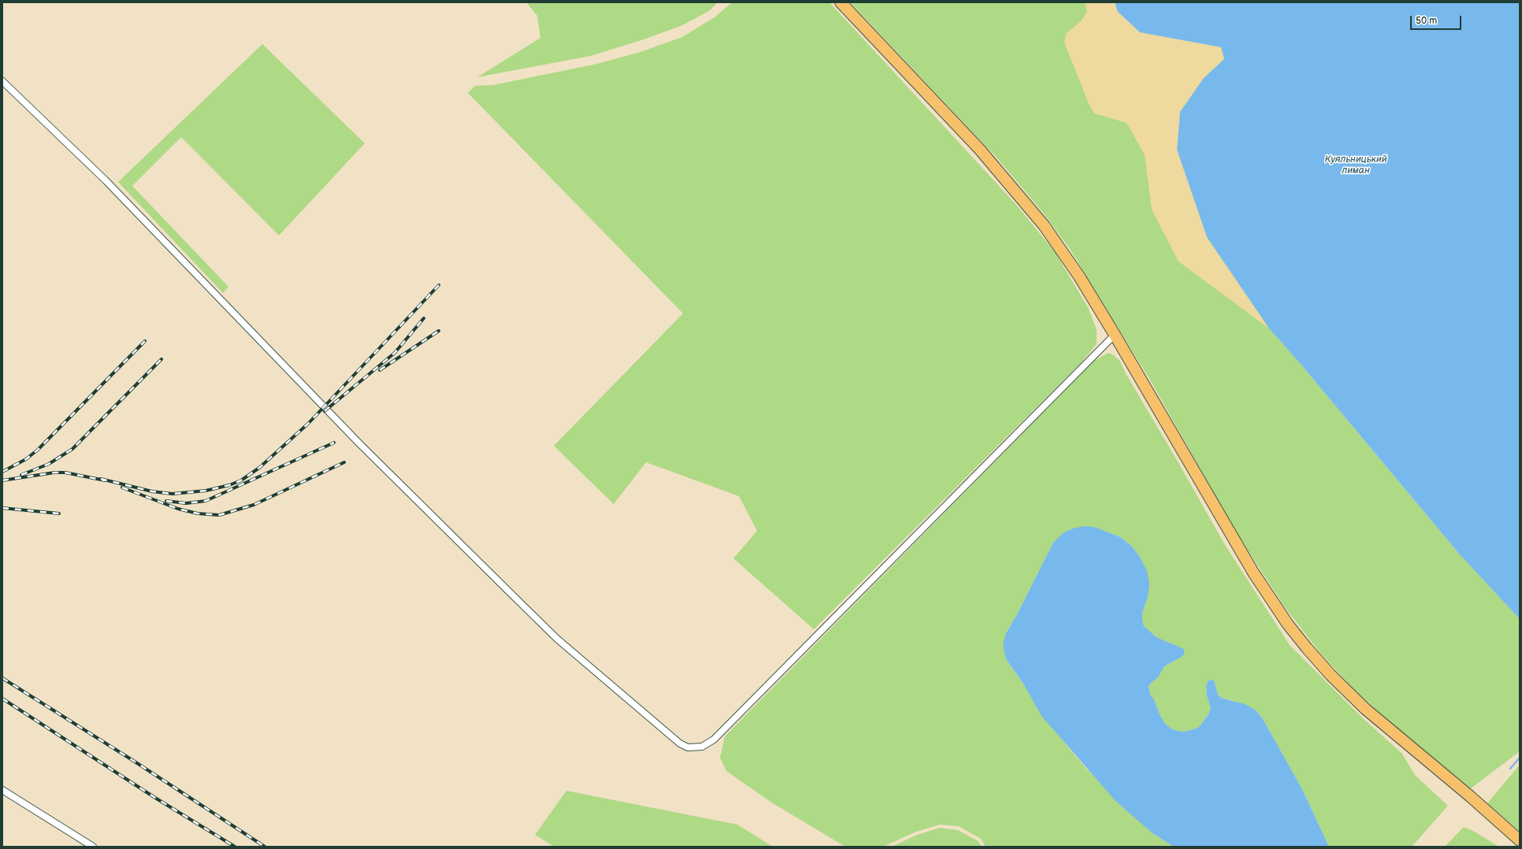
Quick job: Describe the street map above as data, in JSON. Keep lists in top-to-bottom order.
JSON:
{
  "water": ["Куяльницький лиман"],
  "scale_bar": "50 m"
}
